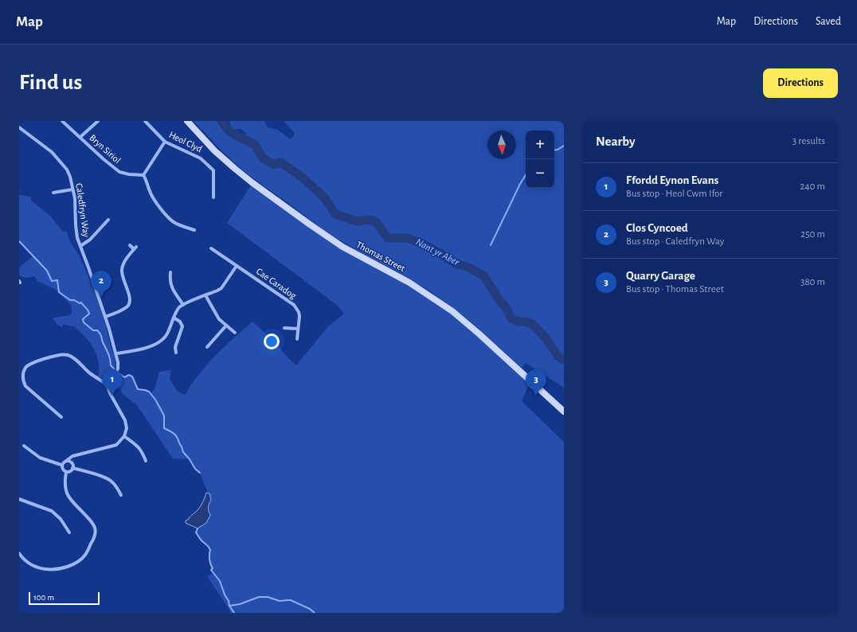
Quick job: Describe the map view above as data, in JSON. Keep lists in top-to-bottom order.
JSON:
{
  "streets": {
    "main road": ["Thomas Street"],
    "street": [
      "Heol Clyd",
      "Bryn Siriol",
      "Caledfryn Way",
      "Cae Caradog"
    ]
  },
  "water": ["Nant yr Aber"],
  "scale_bar": "100 m",
  "north": "bottom",
  "page": {
    "header": "Map",
    "nav": ["Map", "Directions", "Saved"],
    "buttons": "Directions",
    "title": "Find us",
    "heading": ["Nearby", "3 results"],
    "map_buttons": ["+", "−"],
    "list": [
      {
        "mark": "1",
        "name": "Ffordd Eynon Evans",
        "note": "Bus stop · Heol Cwm Ifor",
        "value": "240 m"
      },
      {
        "mark": "2",
        "name": "Clos Cyncoed",
        "note": "Bus stop · Caledfryn Way",
        "value": "250 m"
      },
      {
        "mark": "3",
        "name": "Quarry Garage",
        "note": "Bus stop · Thomas Street",
        "value": "380 m"
      }
    ],
    "pins": ["2", "1", "3"],
    "scale": "100 m"
  }
}
